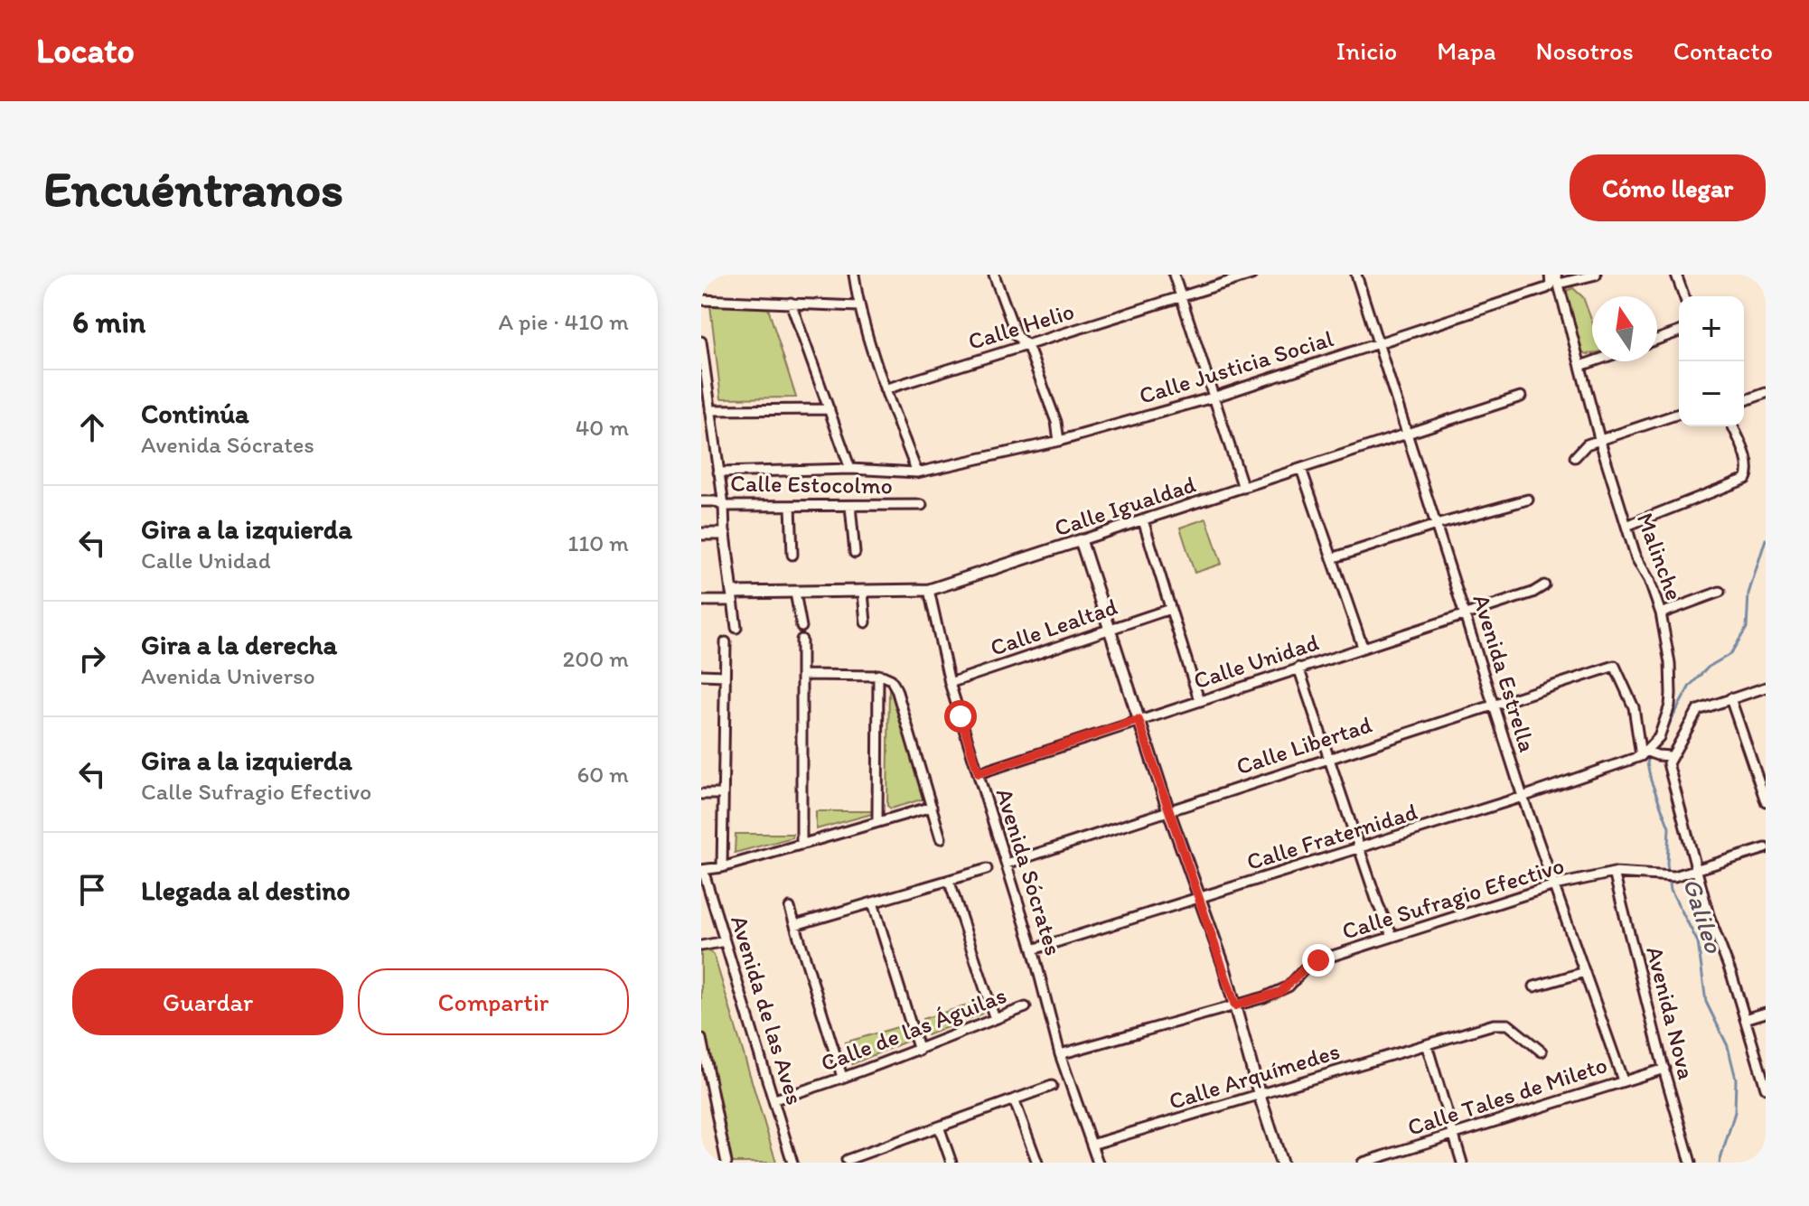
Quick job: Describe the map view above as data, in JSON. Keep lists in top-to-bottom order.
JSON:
{
  "streets": {
    "street": [
      "Calle Helio",
      "Calle Justicia Social",
      "Calle Estocolmo",
      "Calle Igualdad",
      "Malinche",
      "Calle Lealtad",
      "Calle Unidad",
      "Avenida Estrella",
      "Calle Libertad",
      "Calle Fraternidad",
      "Avenida Sócrates",
      "Calle Sufragio Efectivo",
      "Avenida de las Aves",
      "Avenida Nova",
      "Calle de las Águilas",
      "Calle Arquímedes",
      "Calle Tales de Mileto"
    ]
  },
  "crossings": [
    ["Calle Justicia Social", "Avenida Estrella"],
    ["Calle Igualdad", "Avenida Estrella"],
    ["Calle Igualdad", "Avenida Sócrates"],
    ["Malinche", "Calle Libertad"],
    ["Malinche", "Calle Fraternidad"],
    ["Calle Lealtad", "Avenida Sócrates"],
    ["Calle Unidad", "Avenida Estrella"],
    ["Calle Unidad", "Avenida Sócrates"],
    ["Avenida Estrella", "Calle Libertad"],
    ["Avenida Estrella", "Calle Fraternidad"],
    ["Avenida Estrella", "Calle Sufragio Efectivo"],
    ["Avenida Estrella", "Calle Tales de Mileto"],
    ["Calle Libertad", "Calle Fraternidad"],
    ["Calle Libertad", "Avenida Sócrates"],
    ["Calle Fraternidad", "Avenida Sócrates"],
    ["Avenida Sócrates", "Calle Sufragio Efectivo"],
    ["Avenida Sócrates", "Calle Arquímedes"],
    ["Calle Sufragio Efectivo", "Avenida Nova"],
    ["Avenida de las Aves", "Calle de las Águilas"],
    ["Avenida Nova", "Calle Tales de Mileto"]
  ],
  "water": ["Galileo"],
  "north": "top",
  "page": {
    "header": "Locato",
    "nav": [
      "Inicio",
      "Mapa",
      "Nosotros",
      "Contacto"
    ],
    "buttons": [
      "Cómo llegar",
      ["Guardar", "Compartir"]
    ],
    "title": "Encuéntranos",
    "heading": ["6 min", "A pie · 410 m"],
    "map_buttons": ["+", "−"],
    "list": [
      ["Continúa", "Avenida Sócrates", "40 m"],
      ["Gira a la izquierda", "Calle Unidad", "110 m"],
      ["Gira a la derecha", "Avenida Universo", "200 m"],
      ["Gira a la izquierda", "Calle Sufragio Efectivo", "60 m"],
      "Llegada al destino"
    ]
  }
}
